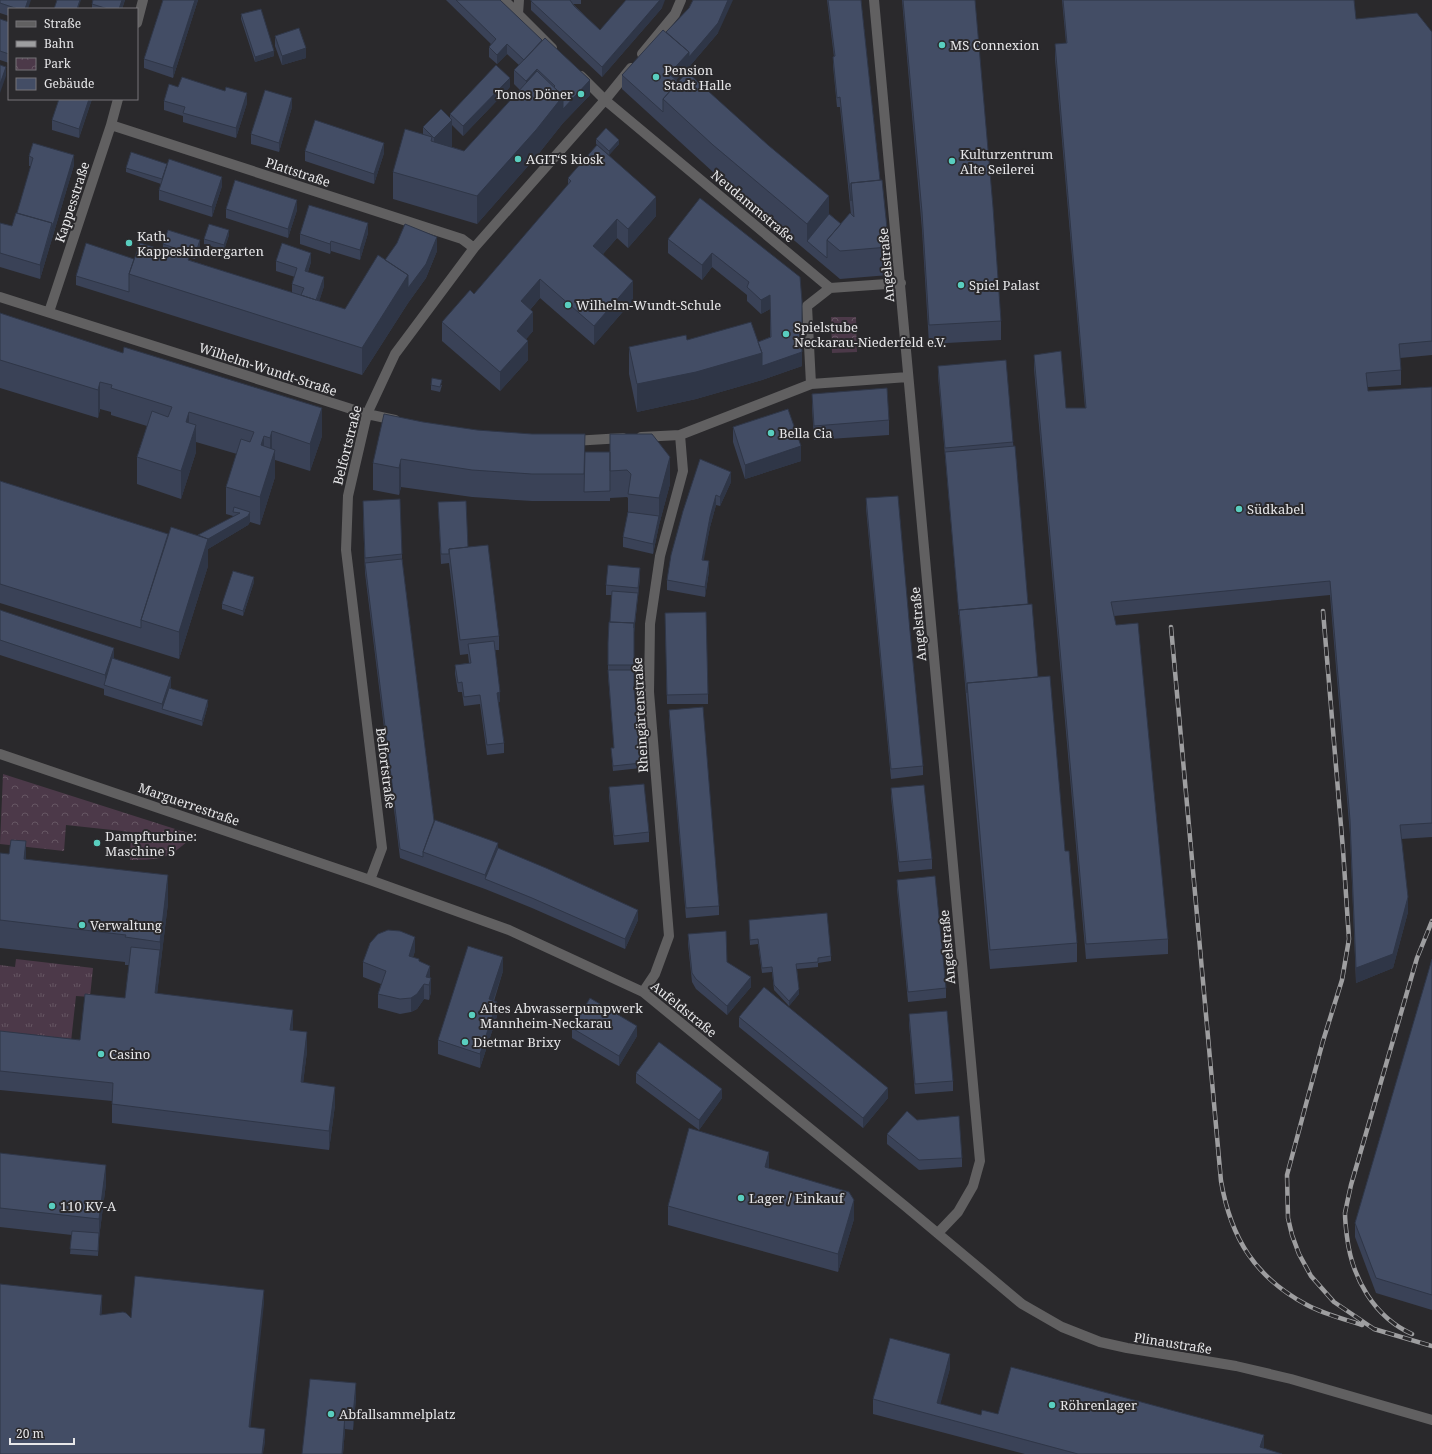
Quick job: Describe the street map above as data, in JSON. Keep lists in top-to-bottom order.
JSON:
{
  "streets": {
    "street": [
      "Plattstraße",
      "Kappesstraße",
      "Neudammstraße",
      "Angelstraße",
      "Wilhelm-Wundt-Straße",
      "Belfortstraße",
      "Rheingärtenstraße",
      "Marguerrestraße",
      "Aufeldstraße",
      "Plinaustraße"
    ]
  },
  "crossings": [
    ["Plattstraße", "Kappesstraße"],
    ["Plattstraße", "Belfortstraße"],
    ["Kappesstraße", "Wilhelm-Wundt-Straße"],
    ["Neudammstraße", "Belfortstraße"],
    ["Angelstraße", "Aufeldstraße"],
    ["Angelstraße", "Plinaustraße"],
    ["Wilhelm-Wundt-Straße", "Belfortstraße"],
    ["Belfortstraße", "Marguerrestraße"],
    ["Belfortstraße", "Aufeldstraße"],
    ["Rheingärtenstraße", "Aufeldstraße"],
    ["Marguerrestraße", "Aufeldstraße"],
    ["Aufeldstraße", "Plinaustraße"]
  ],
  "places": [
    "MS Connexion",
    "Pension Stadt Halle",
    "Tonos Döner",
    "AGIT‘S kiosk",
    "Kulturzentrum Alte Seilerei",
    "Kath. Kappeskindergarten",
    "Spiel Palast",
    "Wilhelm-Wundt-Schule",
    "Spielstube Neckarau-Niederfeld e.V.",
    "Bella Cia",
    "Südkabel",
    "Dampfturbine: Maschine 5",
    "Verwaltung",
    "Altes Abwasserpumpwerk Mannheim-Neckarau",
    "Dietmar Brixy",
    "Casino",
    "Lager / Einkauf",
    "110 KV-A",
    "Röhrenlager",
    "Abfallsammelplatz"
  ],
  "legend": [
    "Straße",
    "Bahn",
    "Park",
    "Gebäude"
  ],
  "scale_bar": "20 m"
}
